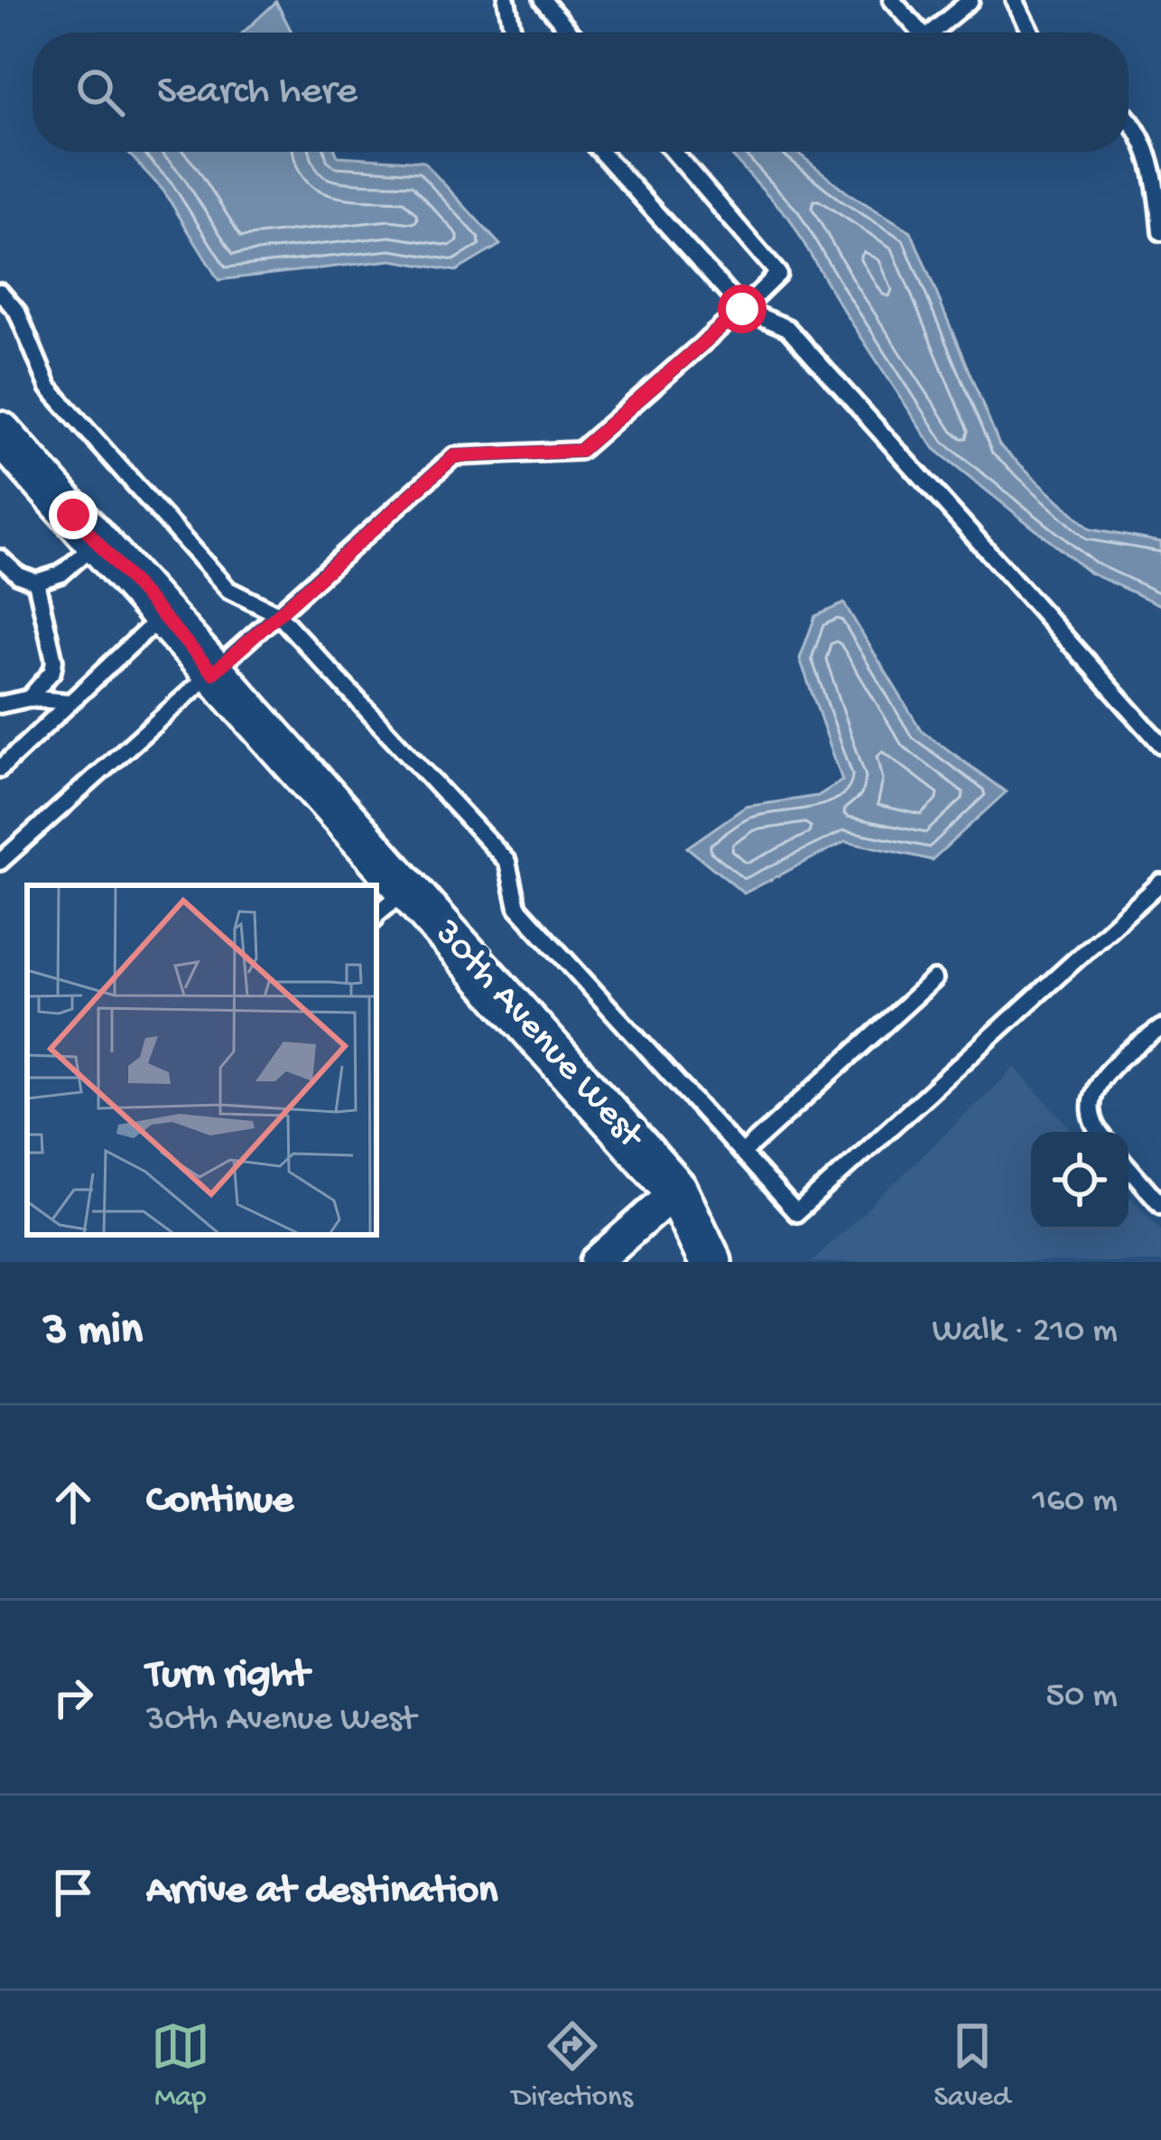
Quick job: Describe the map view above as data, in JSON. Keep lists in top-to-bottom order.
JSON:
{
  "streets": {
    "street": ["30th Avenue West"]
  },
  "page": {
    "search": "Search here",
    "heading": ["3 min", "Walk · 210 m"],
    "list": [
      ["Continue", "160 m"],
      ["Turn right", "30th Avenue West", "50 m"],
      "Arrive at destination"
    ],
    "nav": ["Map", "Directions", "Saved"]
  }
}
